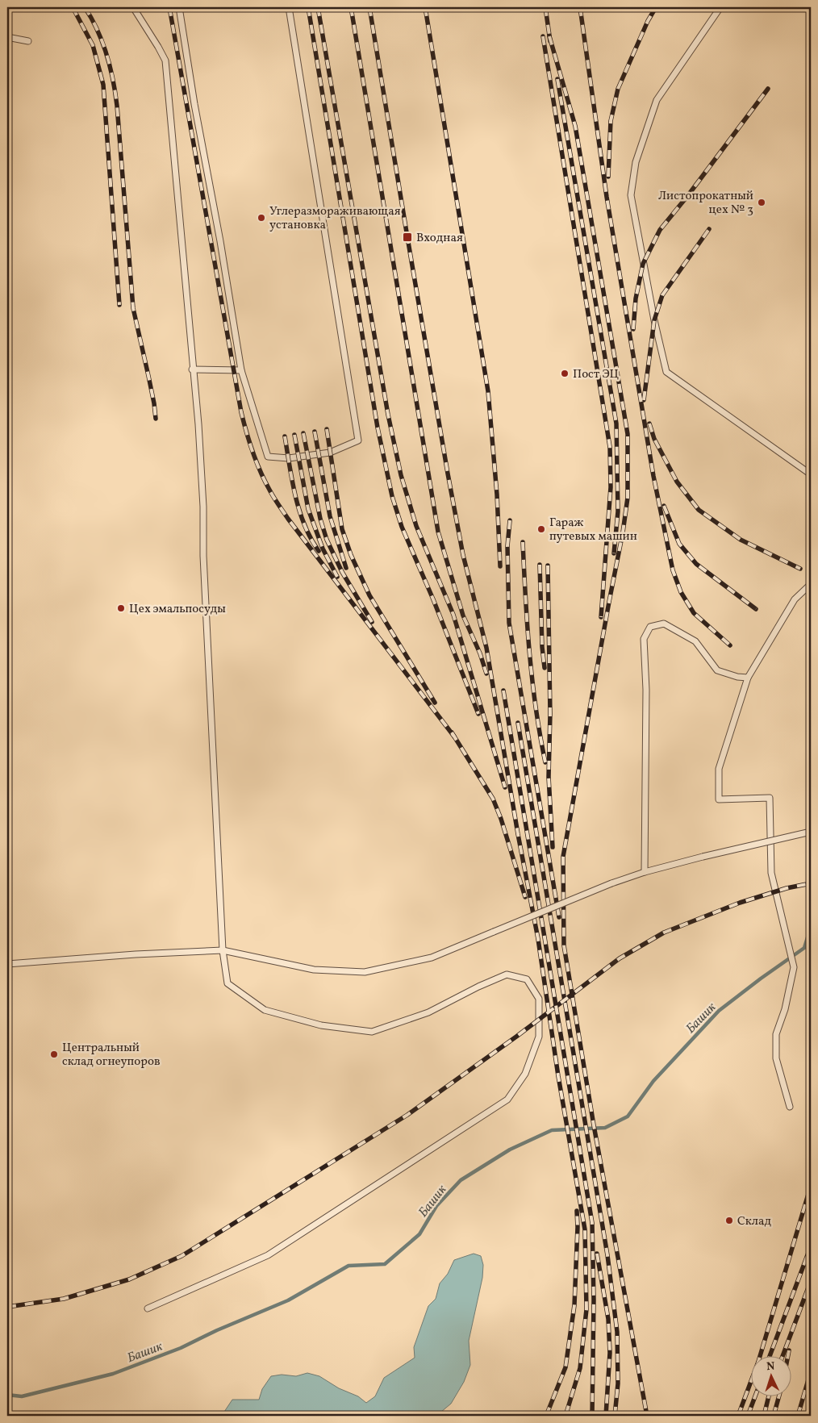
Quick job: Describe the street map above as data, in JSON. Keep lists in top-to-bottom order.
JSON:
{
  "water": ["Башик"],
  "places": {
    "other": [
      "Листопрокатный цех № 3",
      "Углеразмораживающая установка",
      "Поcт ЭЦ",
      "Гараж путевых машин",
      "Цех эмальпосуды",
      "Центральный склад огнеупоров",
      "Склад"
    ],
    "transit": ["Входная"]
  },
  "north": "top"
}
